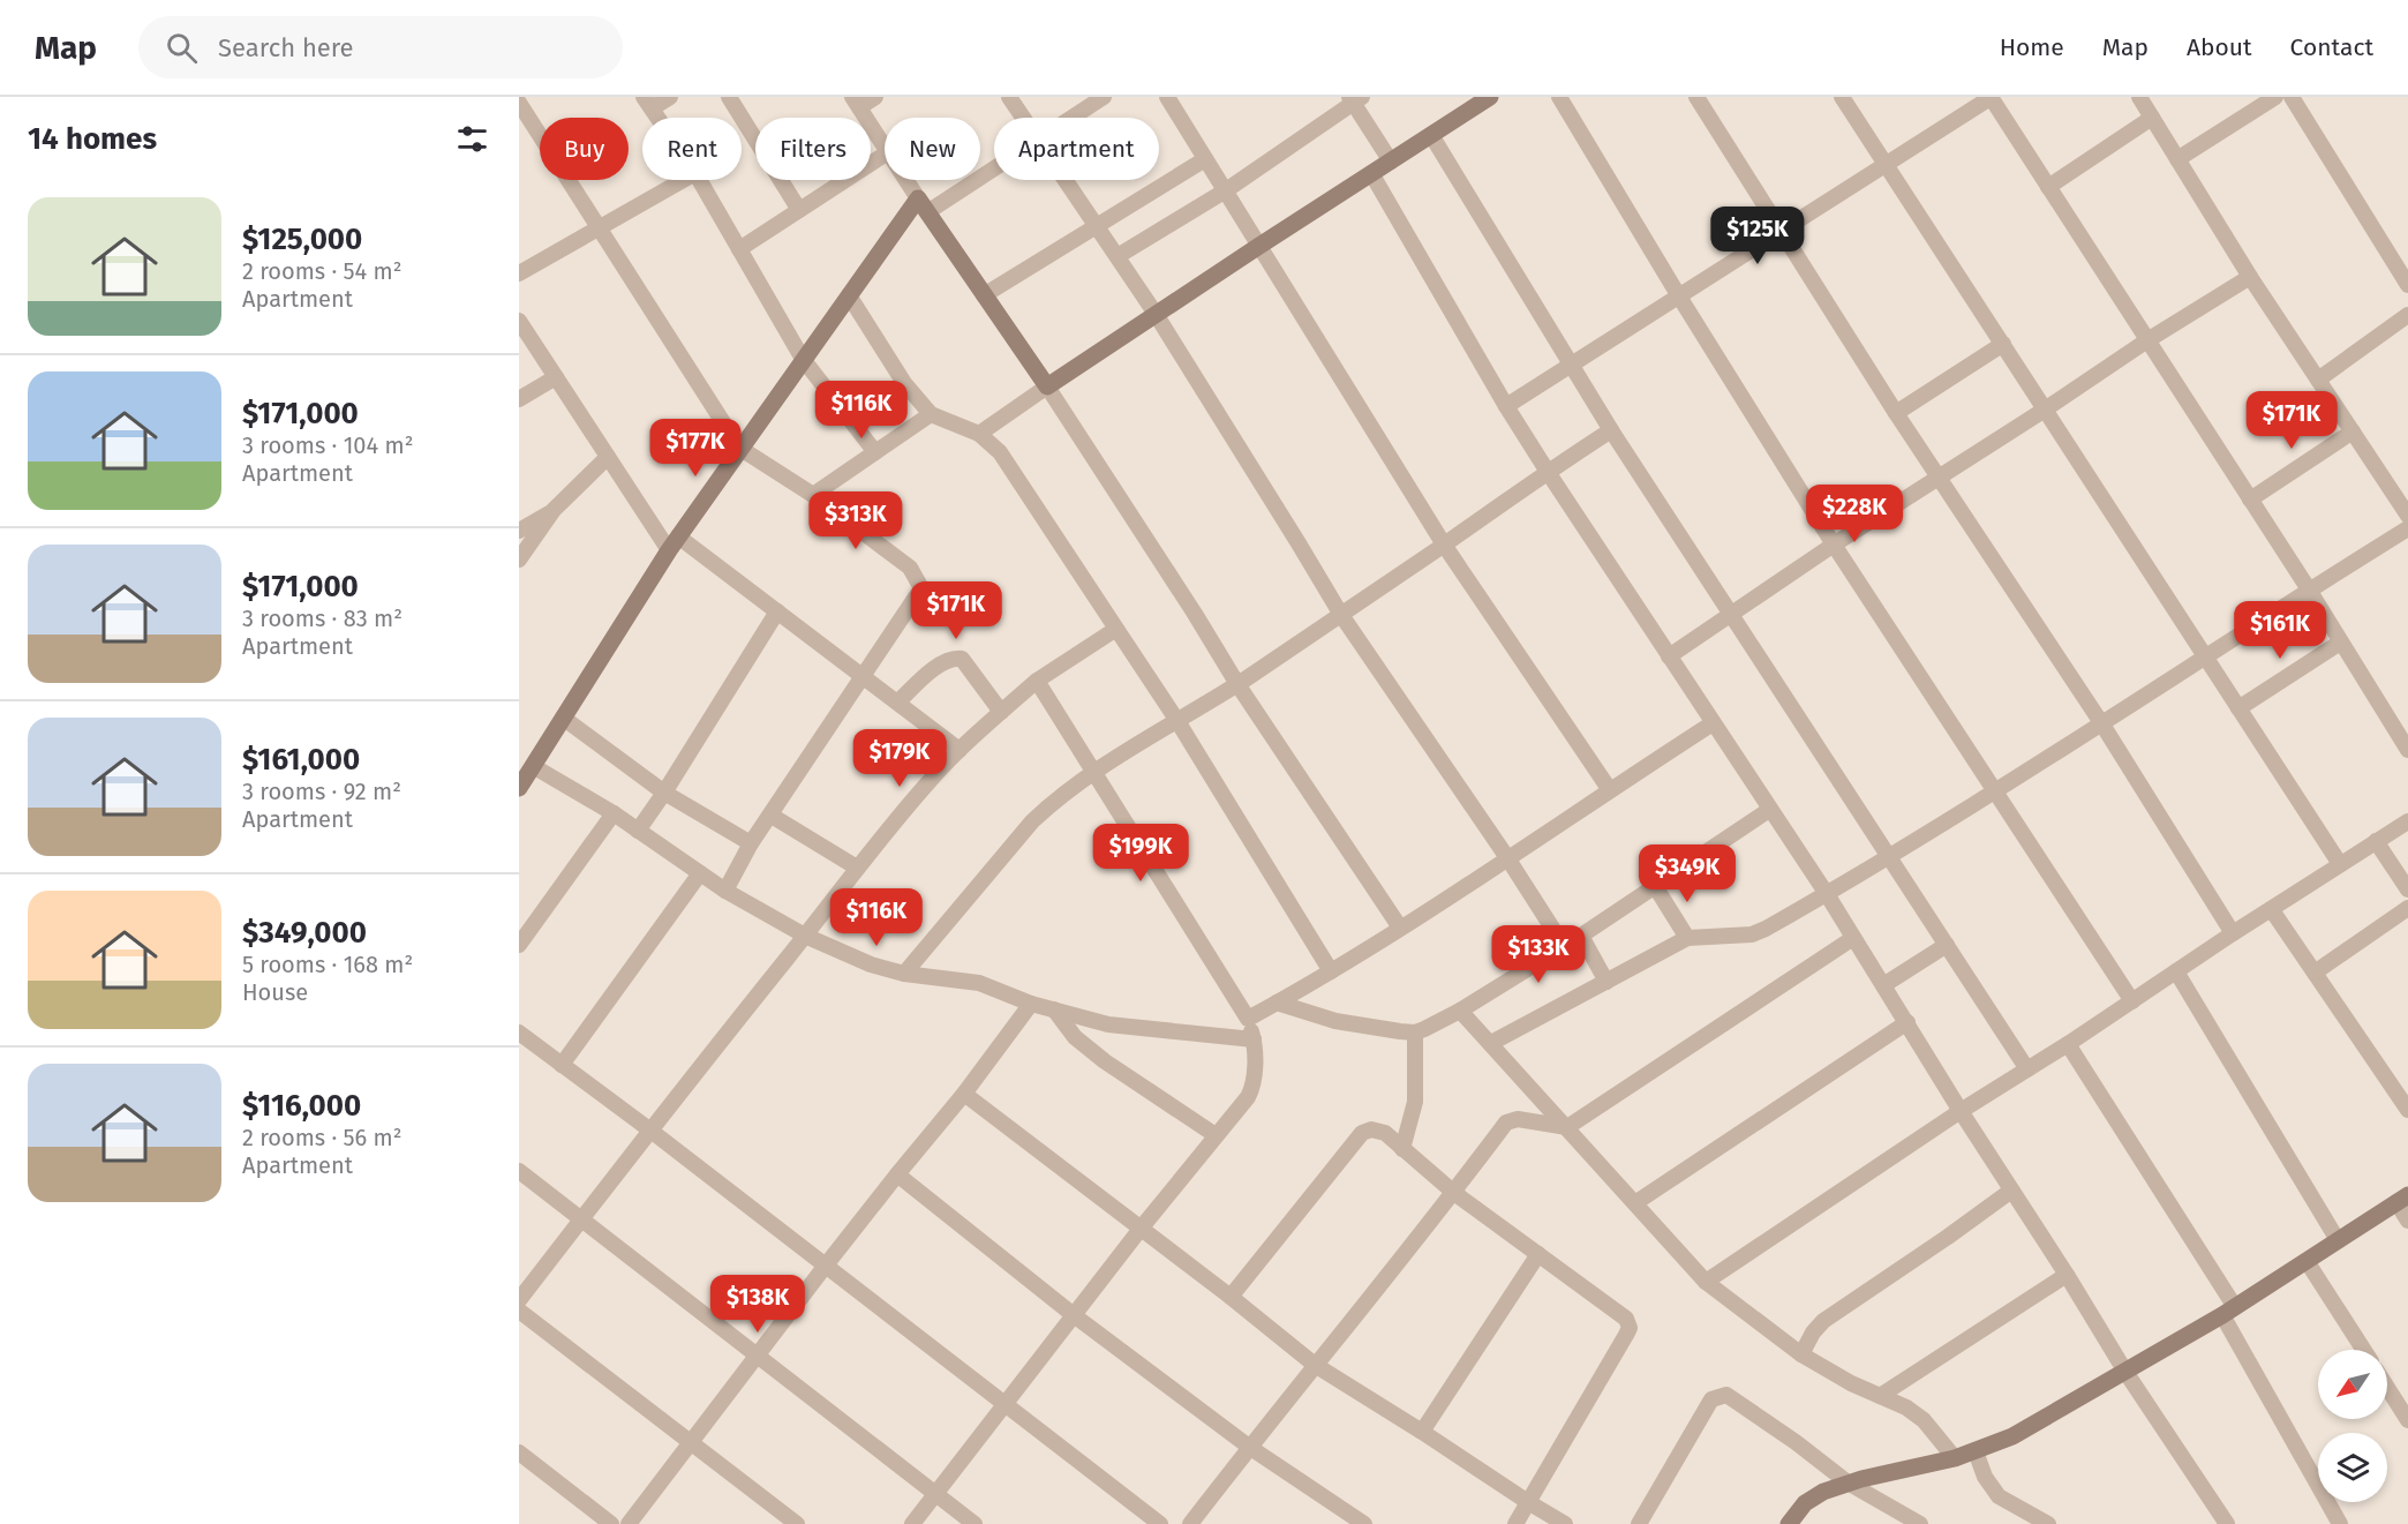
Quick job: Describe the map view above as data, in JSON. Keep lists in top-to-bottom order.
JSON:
{
  "north": "bottom left",
  "page": {
    "header": "Map",
    "search": "Search here",
    "nav": [
      "Home",
      "Map",
      "About",
      "Contact"
    ],
    "heading": "14 homes",
    "chip": [
      "Buy",
      "Rent",
      "Filters",
      "New",
      "Apartment"
    ],
    "list": [
      {
        "name": "$125,000",
        "note": "2 rooms · 54 m² · Apartment"
      },
      {
        "name": "$171,000",
        "note": "3 rooms · 104 m² · Apartment"
      },
      {
        "name": "$171,000",
        "note": "3 rooms · 83 m² · Apartment"
      },
      {
        "name": "$161,000",
        "note": "3 rooms · 92 m² · Apartment"
      },
      {
        "name": "$349,000",
        "note": "5 rooms · 168 m² · House"
      },
      {
        "name": "$116,000",
        "note": "2 rooms · 56 m² · Apartment"
      }
    ],
    "price": [
      "$125K",
      "$116K",
      "$171K",
      "$177K",
      "$228K",
      "$313K",
      "$171K",
      "$161K",
      "$179K",
      "$199K",
      "$349K",
      "$116K",
      "$133K",
      "$138K"
    ]
  }
}
